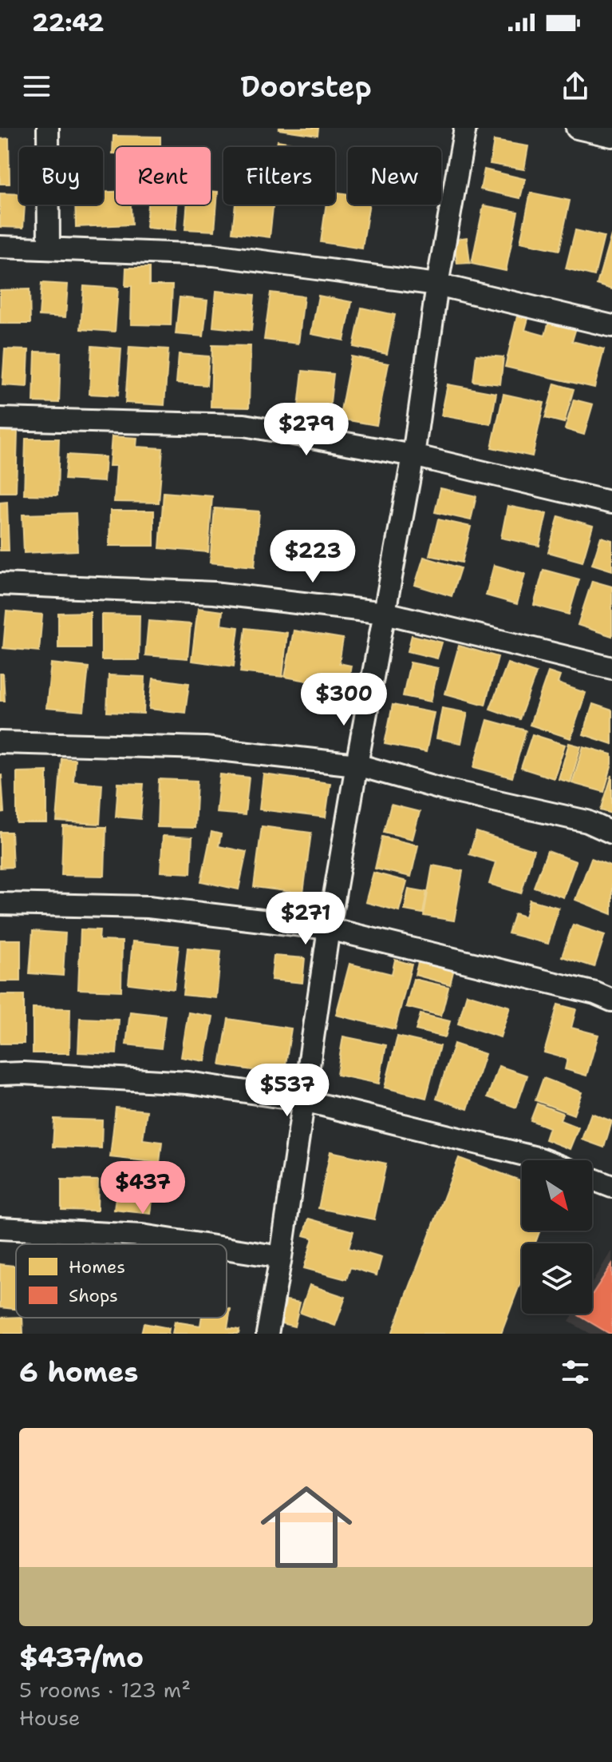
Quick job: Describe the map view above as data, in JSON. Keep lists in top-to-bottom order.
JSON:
{
  "legend": ["Homes", "Shops"],
  "north": "bottom right",
  "page": {
    "status": "22:42",
    "header": "Doorstep",
    "chip": [
      "Buy",
      "Rent",
      "Filters",
      "New"
    ],
    "price": [
      "$279",
      "$223",
      "$300",
      "$271",
      "$537",
      "$437"
    ],
    "heading": "6 homes",
    "list": [
      {
        "name": "$437/mo",
        "note": "5 rooms · 123 m² · House"
      }
    ]
  }
}
